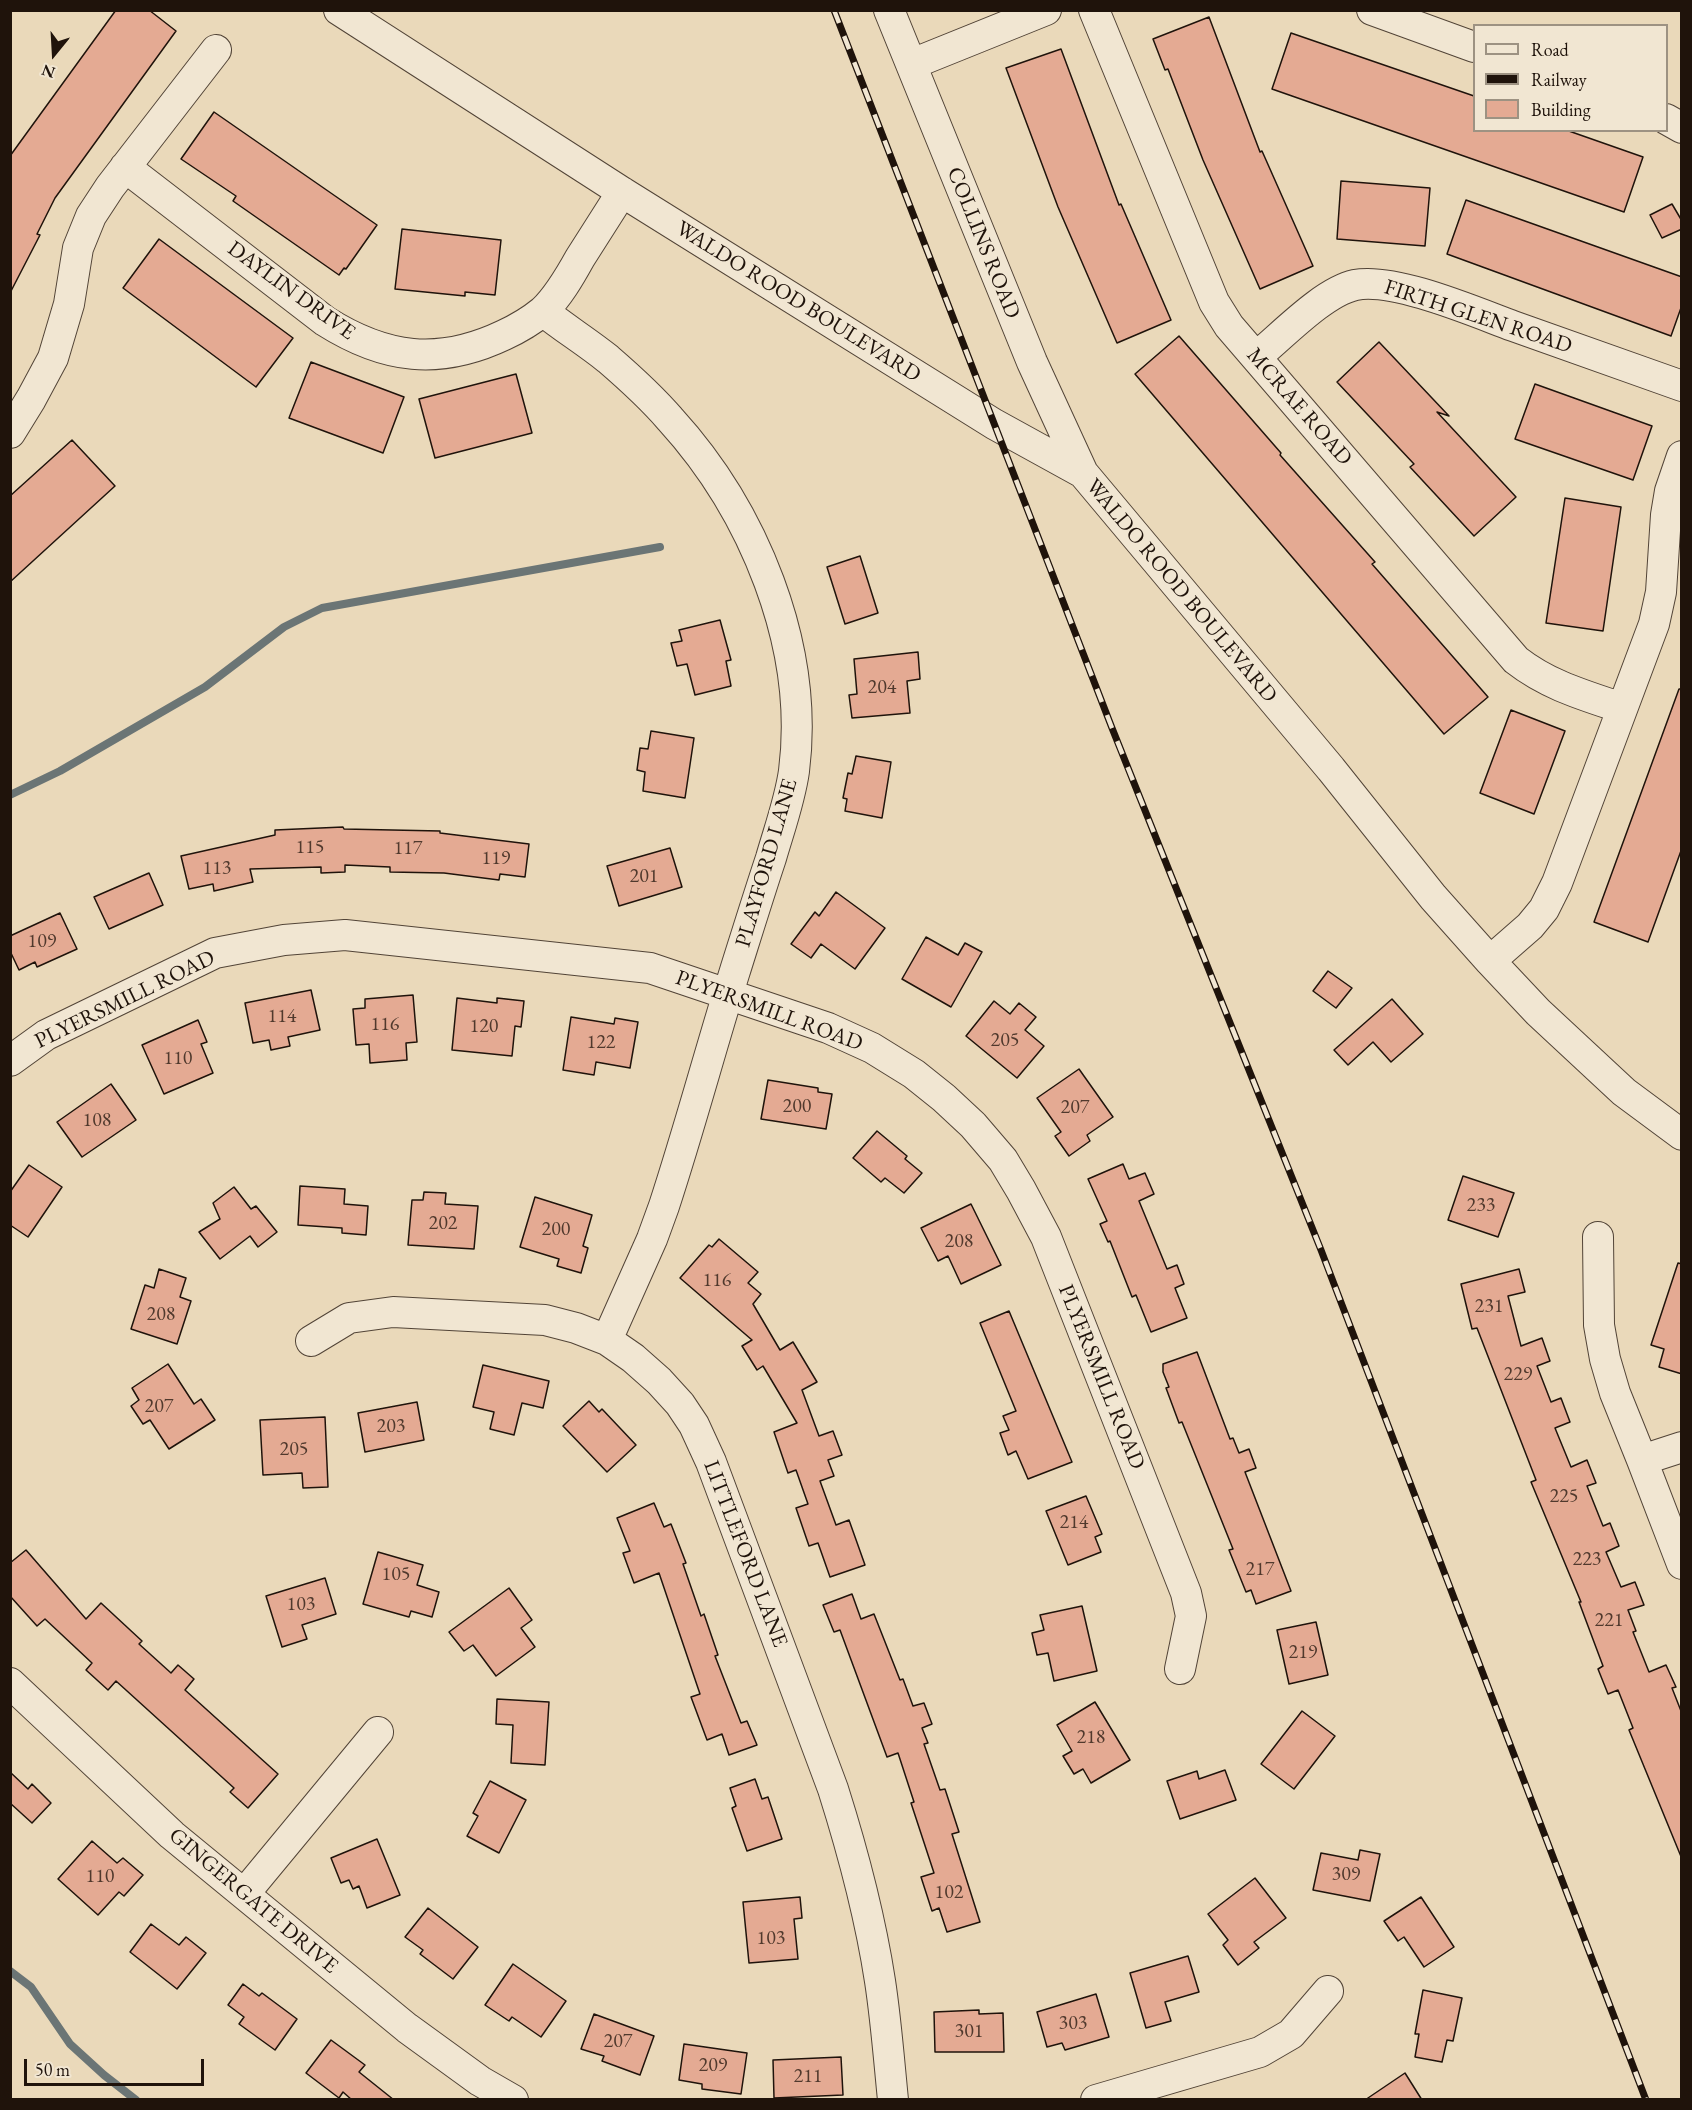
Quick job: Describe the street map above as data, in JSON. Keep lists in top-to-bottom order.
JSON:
{
  "streets": {
    "street": [
      "COLLINS ROAD",
      "DAYLIN DRIVE",
      "WALDO ROOD BOULEVARD",
      "FIRTH GLEN ROAD",
      "MCRAE ROAD",
      "PLAYFORD LANE",
      "PLYERSMILL ROAD",
      "LITTLEFORD LANE",
      "GINGERGATE DRIVE"
    ]
  },
  "crossings": [
    ["COLLINS ROAD", "WALDO ROOD BOULEVARD"],
    ["DAYLIN DRIVE", "WALDO ROOD BOULEVARD"],
    ["DAYLIN DRIVE", "PLAYFORD LANE"],
    ["FIRTH GLEN ROAD", "MCRAE ROAD"],
    ["PLAYFORD LANE", "PLYERSMILL ROAD"],
    ["PLAYFORD LANE", "LITTLEFORD LANE"]
  ],
  "house_numbers": [
    "204",
    "115",
    "117",
    "119",
    "113",
    "201",
    "109",
    "114",
    "116",
    "120",
    "205",
    "122",
    "110",
    "200",
    "207",
    "108",
    "233",
    "202",
    "200",
    "208",
    "116",
    "231",
    "208",
    "229",
    "207",
    "203",
    "205",
    "225",
    "214",
    "223",
    "217",
    "105",
    "103",
    "221",
    "219",
    "218",
    "309",
    "110",
    "102",
    "103",
    "303",
    "301",
    "207",
    "209",
    "211"
  ],
  "legend": ["Road", "Railway", "Building"],
  "scale_bar": "50 m",
  "north": "bottom"
}
